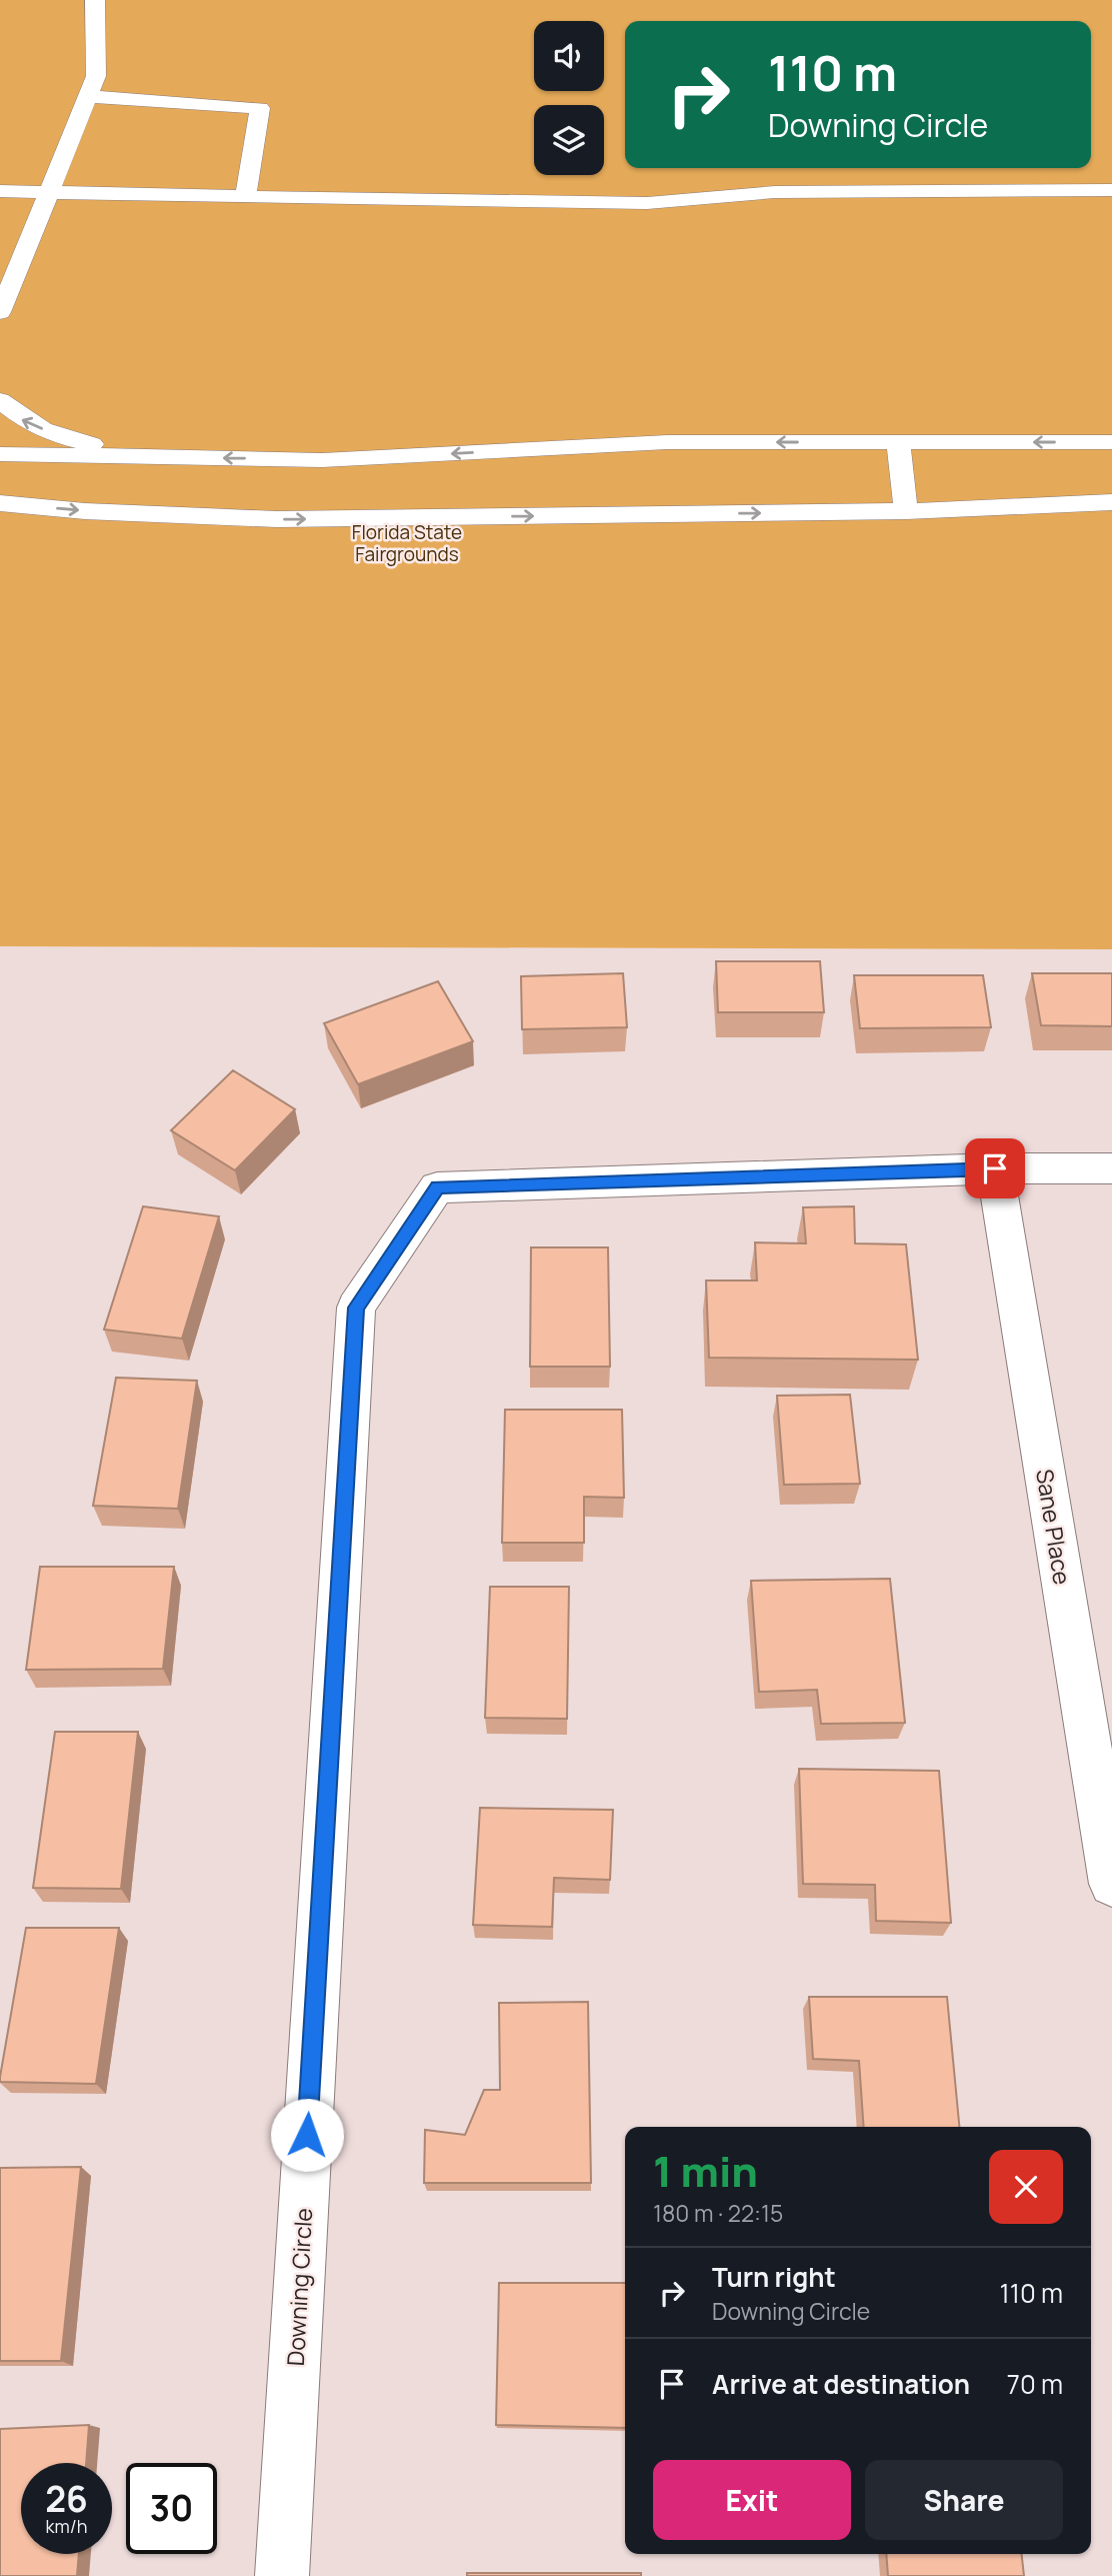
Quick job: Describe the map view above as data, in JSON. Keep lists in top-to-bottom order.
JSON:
{
  "streets": {
    "street": ["Sane Place", "Downing Circle"]
  },
  "crossings": [
    ["Sane Place", "Downing Circle"]
  ],
  "parks": ["Florida State Fairgrounds"],
  "page": {
    "turn": ["110 m", "Downing Circle"],
    "heading": ["1 min", "180 m · 22:15"],
    "list": [
      {
        "name": "Turn right",
        "note": "Downing Circle",
        "value": "110 m"
      },
      {
        "name": "Arrive at destination",
        "value": "70 m"
      }
    ],
    "buttons": ["Exit", "Share"],
    "speed": "26 km/h",
    "limit": "30"
  }
}
